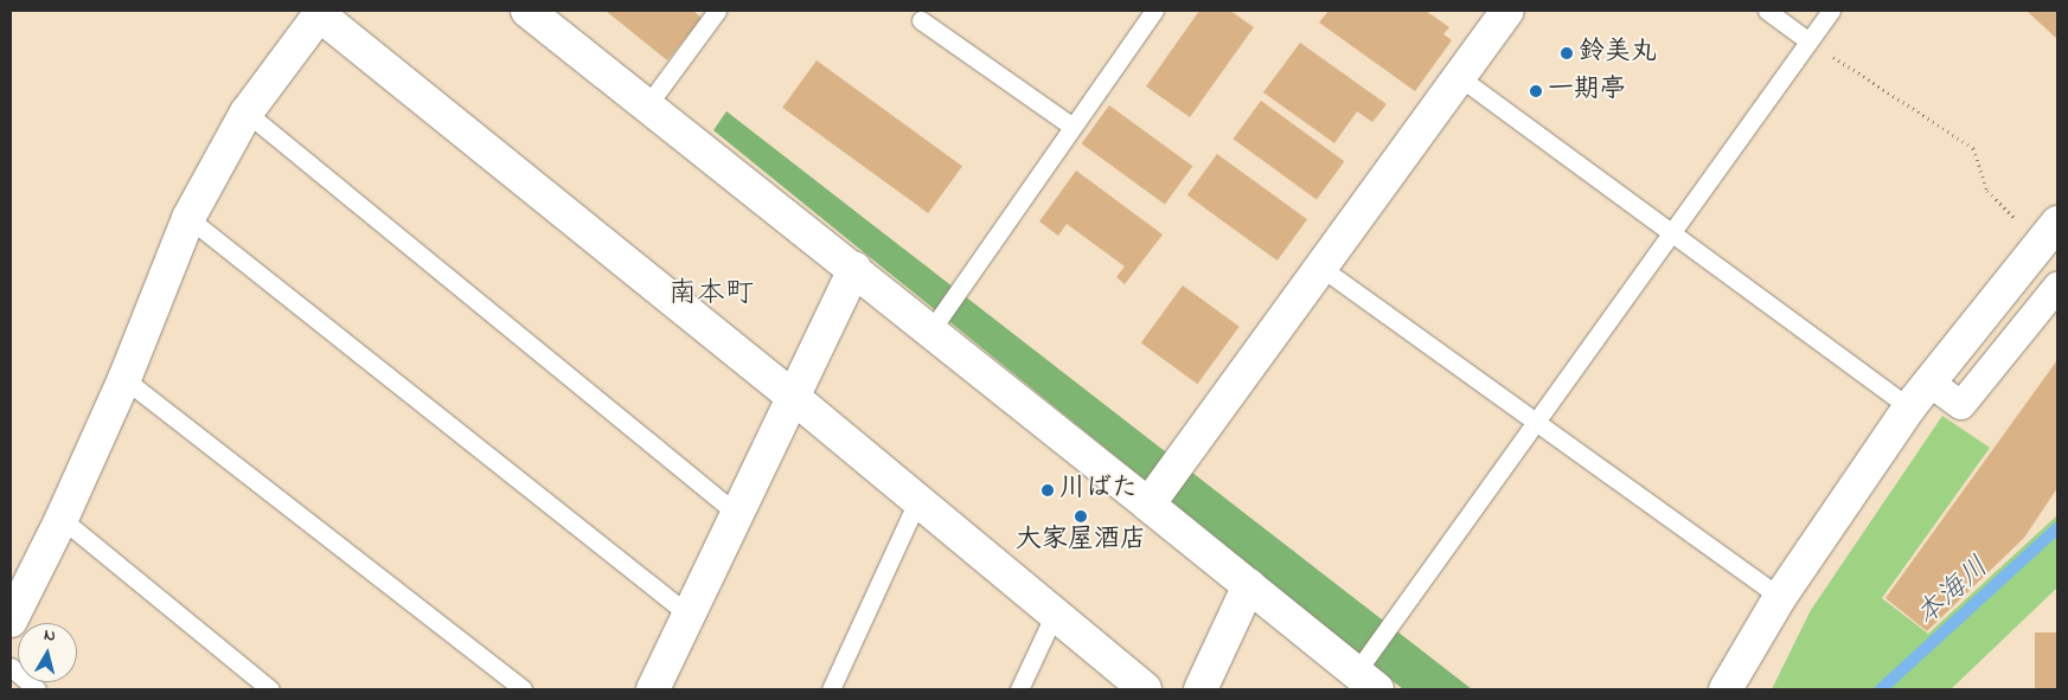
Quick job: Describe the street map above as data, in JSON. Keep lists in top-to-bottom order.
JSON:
{
  "districts": ["南本町"],
  "water": ["本海川"],
  "places": [
    "鈴美丸",
    "一期亭",
    "川ばた",
    "大家屋酒店"
  ],
  "north": "top"
}
